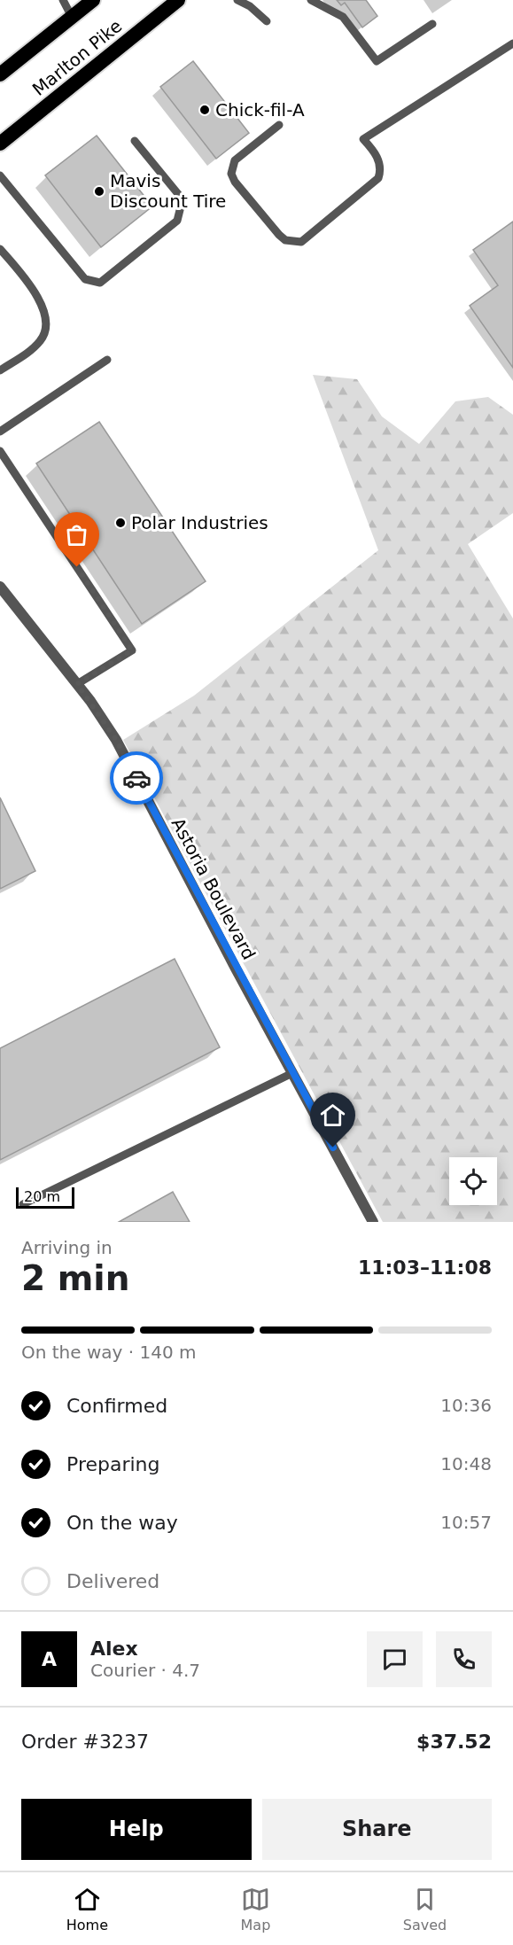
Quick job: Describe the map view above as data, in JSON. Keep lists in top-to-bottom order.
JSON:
{
  "streets": {
    "highway": ["Marlton Pike"],
    "street": ["Astoria Boulevard"]
  },
  "places": ["Chick-fil-A", "Mavis Discount Tire", "Polar Industries"],
  "scale_bar": "20 m",
  "page": {
    "scale": "20 m",
    "heading": ["2 min", "Arriving in", "11:03–11:08"],
    "panel": [
      "Alex",
      "Courier · 4.7",
      "Order #3237",
      "$37.52"
    ],
    "bar": "On the way · 140 m",
    "list": [
      ["Confirmed", "10:36"],
      ["Preparing", "10:48"],
      ["On the way", "10:57"],
      "Delivered"
    ],
    "round": "A",
    "buttons": ["Help", "Share"],
    "tabs": ["Home", "Map", "Saved"]
  }
}
